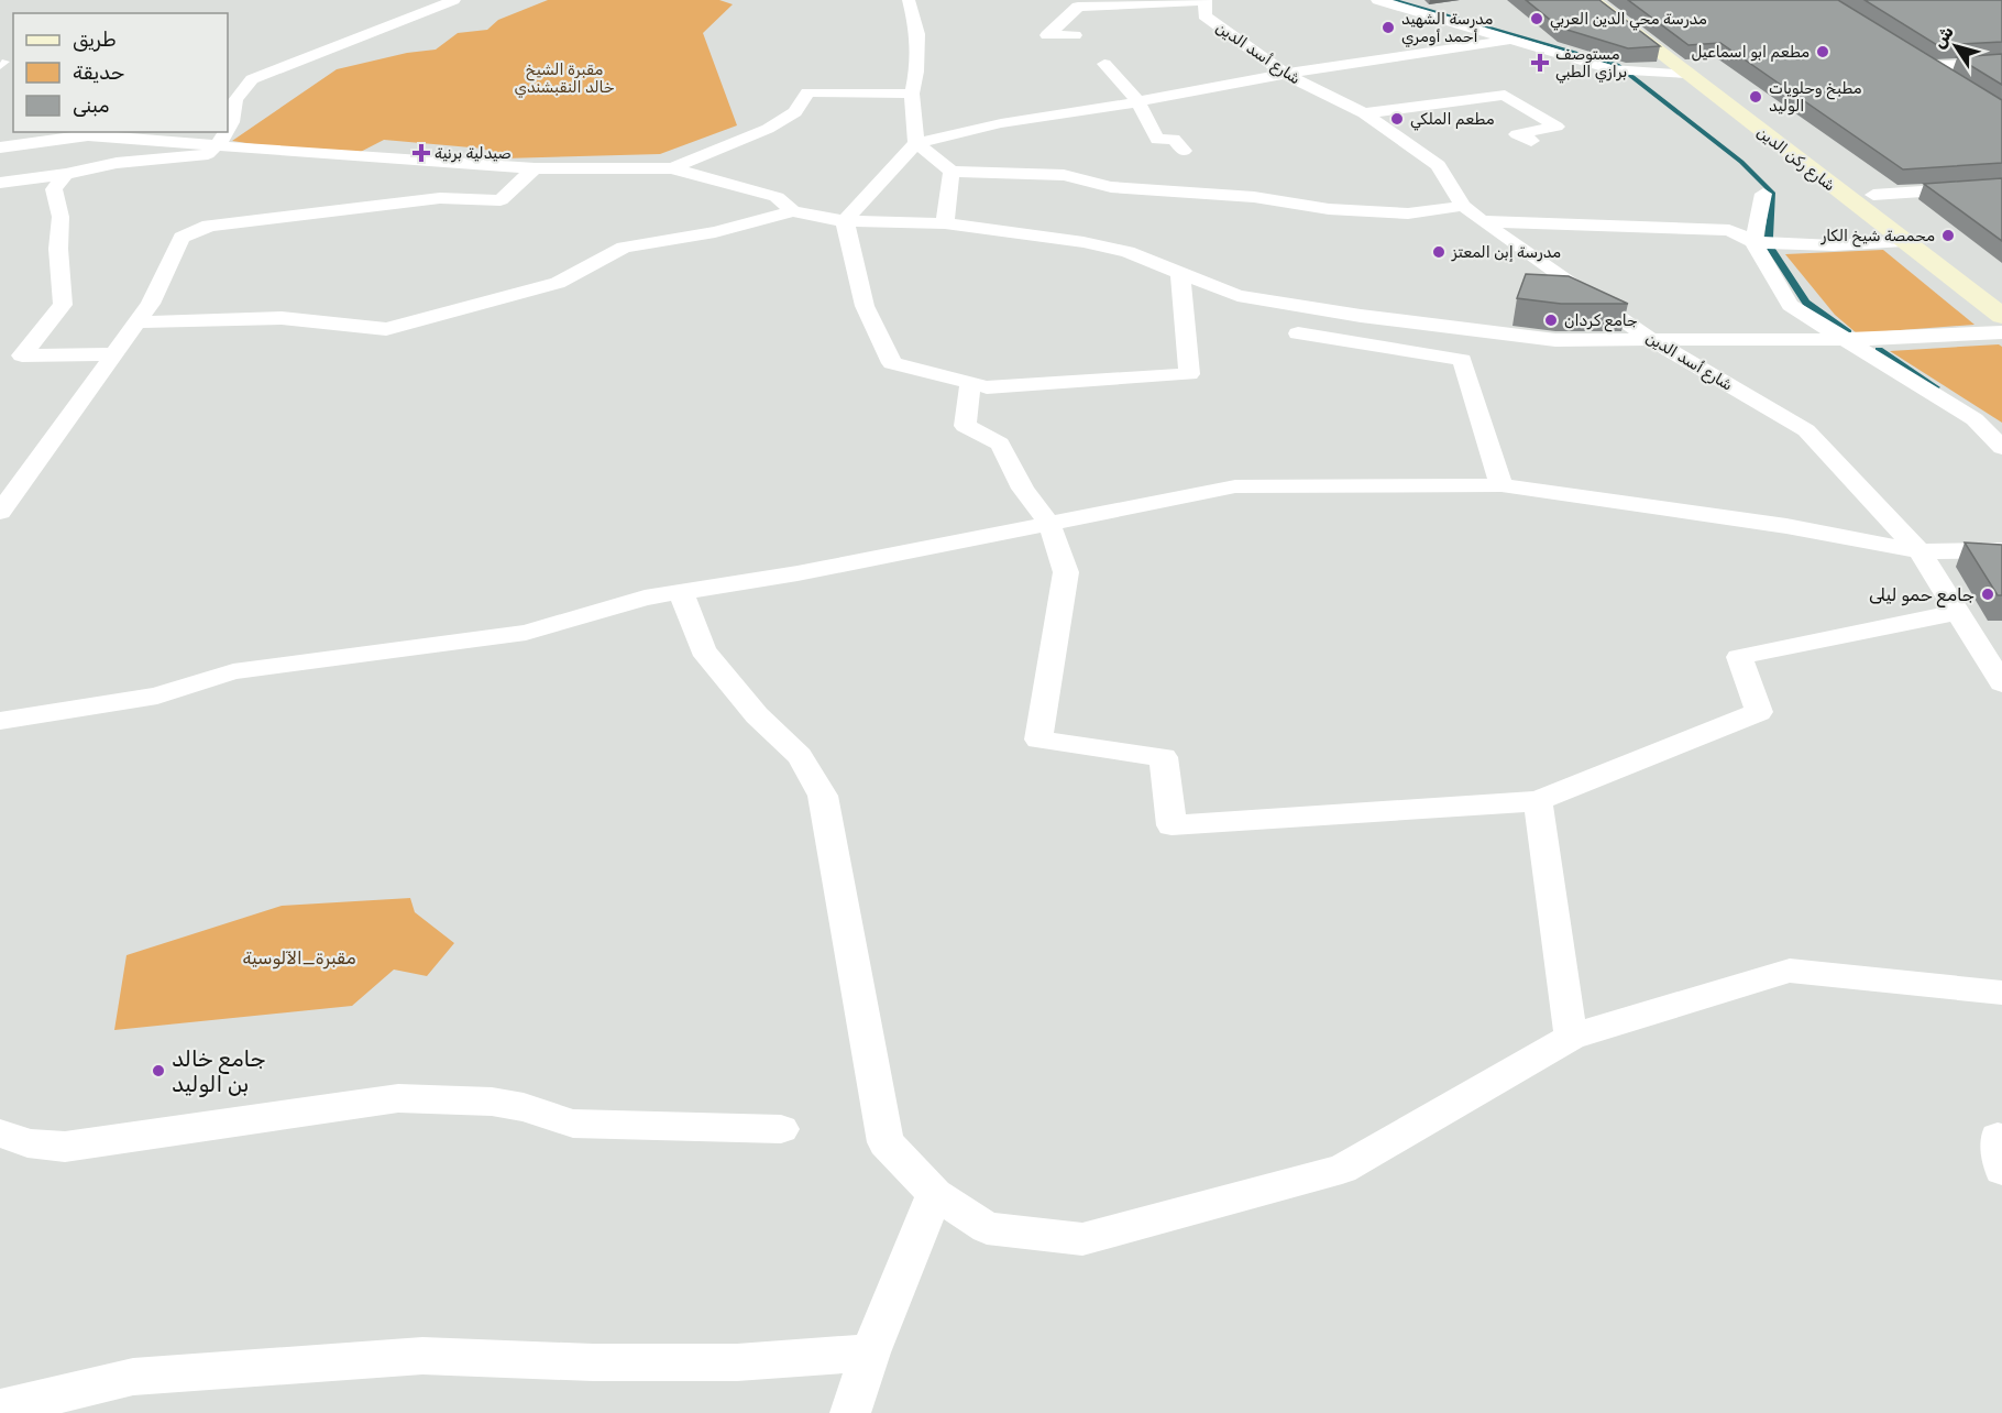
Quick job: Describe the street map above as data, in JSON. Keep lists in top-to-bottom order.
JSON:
{
  "streets": {
    "main road": ["شارع ركن الدين"],
    "street": ["شارع أسد الدين"]
  },
  "parks": ["مقبرة الشيخ خالد النقبشندي", "مقبرة_الآلوسية"],
  "places": {
    "other": [
      "مدرسة محي الدين العربي",
      "مدرسة الشهيد أحمد أومري",
      "مطعم ابو اسماعيل",
      "مطبخ وحلويات الوليد",
      "مطعم الملكي",
      "محمصة شيخ الكار",
      "مدرسة إبن المعتز",
      "جامع كردان",
      "جامع حمو ليلى",
      "جامع خالد بن الوليد"
    ],
    "health": ["مستوصف برازي الطبي", "صيدلية برنية"]
  },
  "legend": ["طريق", "حديقة", "مبنى"],
  "north": "top left"
}
